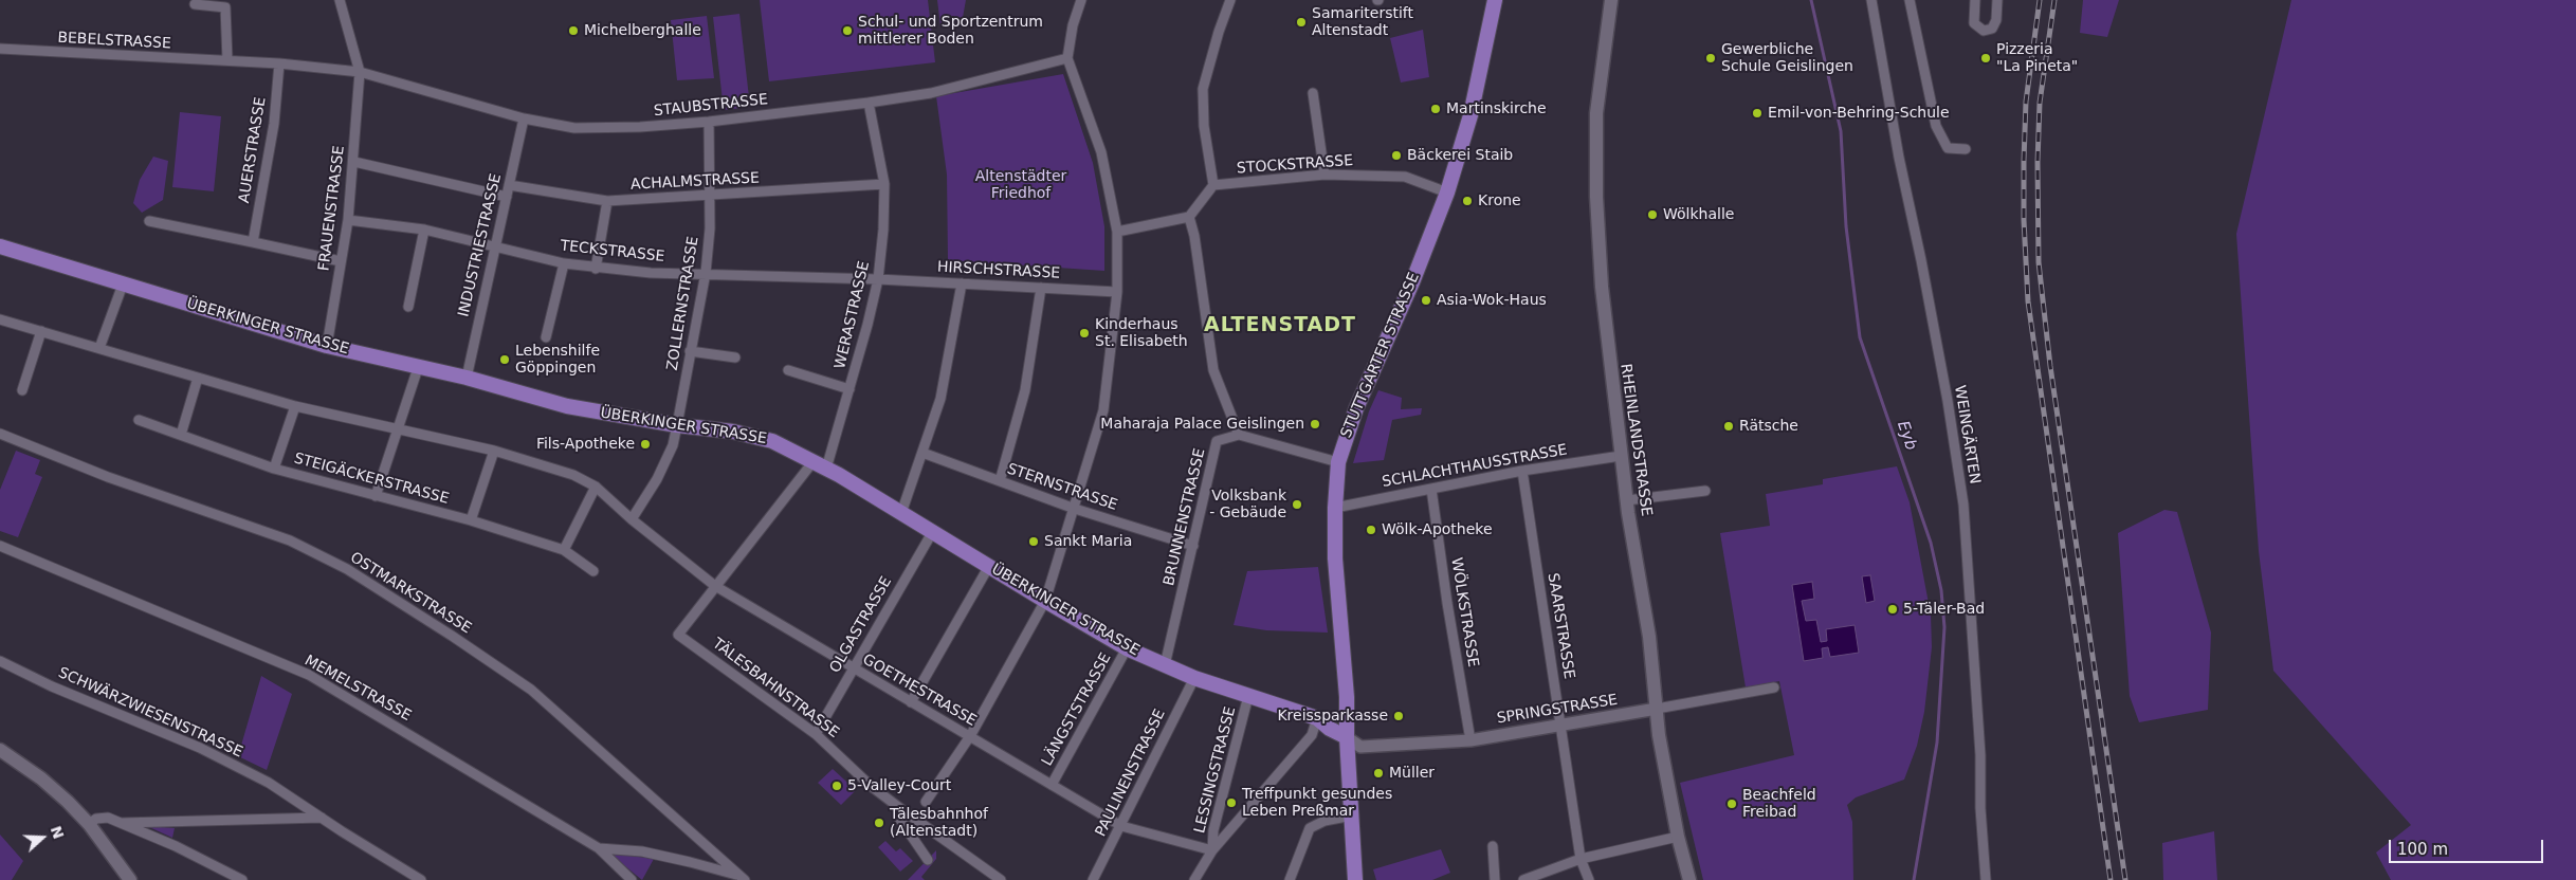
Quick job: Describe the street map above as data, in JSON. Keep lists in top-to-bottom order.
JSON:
{
  "streets": {
    "main road": ["ÜBERKINGER STRASSE", "STUTTGARTER STRASSE", "RHEINLANDSTRASSE"],
    "street": [
      "BEBELSTRASSE",
      "STAUBSTRASSE",
      "AUERSTRASSE",
      "STOCKSTRASSE",
      "ACHALMSTRASSE",
      "FRAUENSTRASSE",
      "INDUSTRIESTRASSE",
      "TECKSTRASSE",
      "HIRSCHSTRASSE",
      "ZOLLERNSTRASSE",
      "WERASTRASSE",
      "WEINGÄRTEN",
      "SCHLACHTHAUSSTRASSE",
      "STEIGÄCKERSTRASSE",
      "STERNSTRASSE",
      "BRUNNENSTRASSE",
      "OSTMARKSTRASSE",
      "WÖLKSTRASSE",
      "OLGASTRASSE",
      "SAARSTRASSE",
      "MEMELSTRASSE",
      "TÄLESBAHNSTRASSE",
      "GOETHESTRASSE",
      "LÄNGSTSTRASSE",
      "SPRINGSTRASSE",
      "SCHWÄRZWIESENSTRASSE",
      "LESSINGSTRASSE",
      "PAULINENSTRASSE"
    ]
  },
  "crossings": [
    ["BEBELSTRASSE", "STAUBSTRASSE"],
    ["BEBELSTRASSE", "AUERSTRASSE"],
    ["BEBELSTRASSE", "FRAUENSTRASSE"],
    ["STAUBSTRASSE", "FRAUENSTRASSE"],
    ["STAUBSTRASSE", "INDUSTRIESTRASSE"],
    ["STAUBSTRASSE", "ZOLLERNSTRASSE"],
    ["STAUBSTRASSE", "WERASTRASSE"],
    ["STOCKSTRASSE", "STUTTGARTER STRASSE"],
    ["ACHALMSTRASSE", "INDUSTRIESTRASSE"],
    ["ACHALMSTRASSE", "ZOLLERNSTRASSE"],
    ["ACHALMSTRASSE", "WERASTRASSE"],
    ["FRAUENSTRASSE", "TECKSTRASSE"],
    ["FRAUENSTRASSE", "ÜBERKINGER STRASSE"],
    ["INDUSTRIESTRASSE", "TECKSTRASSE"],
    ["INDUSTRIESTRASSE", "ÜBERKINGER STRASSE"],
    ["TECKSTRASSE", "HIRSCHSTRASSE"],
    ["TECKSTRASSE", "ZOLLERNSTRASSE"],
    ["TECKSTRASSE", "WERASTRASSE"],
    ["HIRSCHSTRASSE", "WERASTRASSE"],
    ["ZOLLERNSTRASSE", "ÜBERKINGER STRASSE"],
    ["ZOLLERNSTRASSE", "GOETHESTRASSE"],
    ["WERASTRASSE", "ÜBERKINGER STRASSE"],
    ["WERASTRASSE", "TÄLESBAHNSTRASSE"],
    ["WERASTRASSE", "GOETHESTRASSE"],
    ["ÜBERKINGER STRASSE", "STUTTGARTER STRASSE"],
    ["ÜBERKINGER STRASSE", "BRUNNENSTRASSE"],
    ["ÜBERKINGER STRASSE", "OLGASTRASSE"],
    ["ÜBERKINGER STRASSE", "LÄNGSTSTRASSE"],
    ["ÜBERKINGER STRASSE", "SPRINGSTRASSE"],
    ["ÜBERKINGER STRASSE", "LESSINGSTRASSE"],
    ["ÜBERKINGER STRASSE", "PAULINENSTRASSE"],
    ["STUTTGARTER STRASSE", "SCHLACHTHAUSSTRASSE"],
    ["STUTTGARTER STRASSE", "SPRINGSTRASSE"],
    ["RHEINLANDSTRASSE", "SCHLACHTHAUSSTRASSE"],
    ["RHEINLANDSTRASSE", "SPRINGSTRASSE"],
    ["SCHLACHTHAUSSTRASSE", "WÖLKSTRASSE"],
    ["SCHLACHTHAUSSTRASSE", "SAARSTRASSE"],
    ["STERNSTRASSE", "BRUNNENSTRASSE"],
    ["OSTMARKSTRASSE", "MEMELSTRASSE"],
    ["WÖLKSTRASSE", "SPRINGSTRASSE"],
    ["OLGASTRASSE", "TÄLESBAHNSTRASSE"],
    ["OLGASTRASSE", "GOETHESTRASSE"],
    ["SAARSTRASSE", "SPRINGSTRASSE"],
    ["GOETHESTRASSE", "LÄNGSTSTRASSE"],
    ["GOETHESTRASSE", "LESSINGSTRASSE"],
    ["GOETHESTRASSE", "PAULINENSTRASSE"]
  ],
  "districts": ["ALTENSTADT"],
  "water": ["Eyb"],
  "parks": ["Altenstädter Friedhof"],
  "places": [
    "Samariterstift Altenstadt",
    "Michelberghalle",
    "Schul- und Sportzentrum mittlerer Boden",
    "Gewerbliche Schule Geislingen",
    "Pizzeria \"La Pineta\"",
    "Martinskirche",
    "Emil-von-Behring-Schule",
    "Bäckerei Staib",
    "Krone",
    "Wölkhalle",
    "Asia-Wok-Haus",
    "Kinderhaus St. Elisabeth",
    "Lebenshilfe Göppingen",
    "Maharaja Palace Geislingen",
    "Rätsche",
    "Fils-Apotheke",
    "Volksbank - Gebäude",
    "Wölk-Apotheke",
    "Sankt Maria",
    "5-Täler-Bad",
    "Kreissparkasse",
    "Müller",
    "5-Valley-Court",
    "Treffpunkt gesundes Leben Preßmar",
    "Beachfeld Freibad",
    "Tälesbahnhof (Altenstadt)"
  ],
  "scale_bar": "100 m",
  "north": "right"
}
